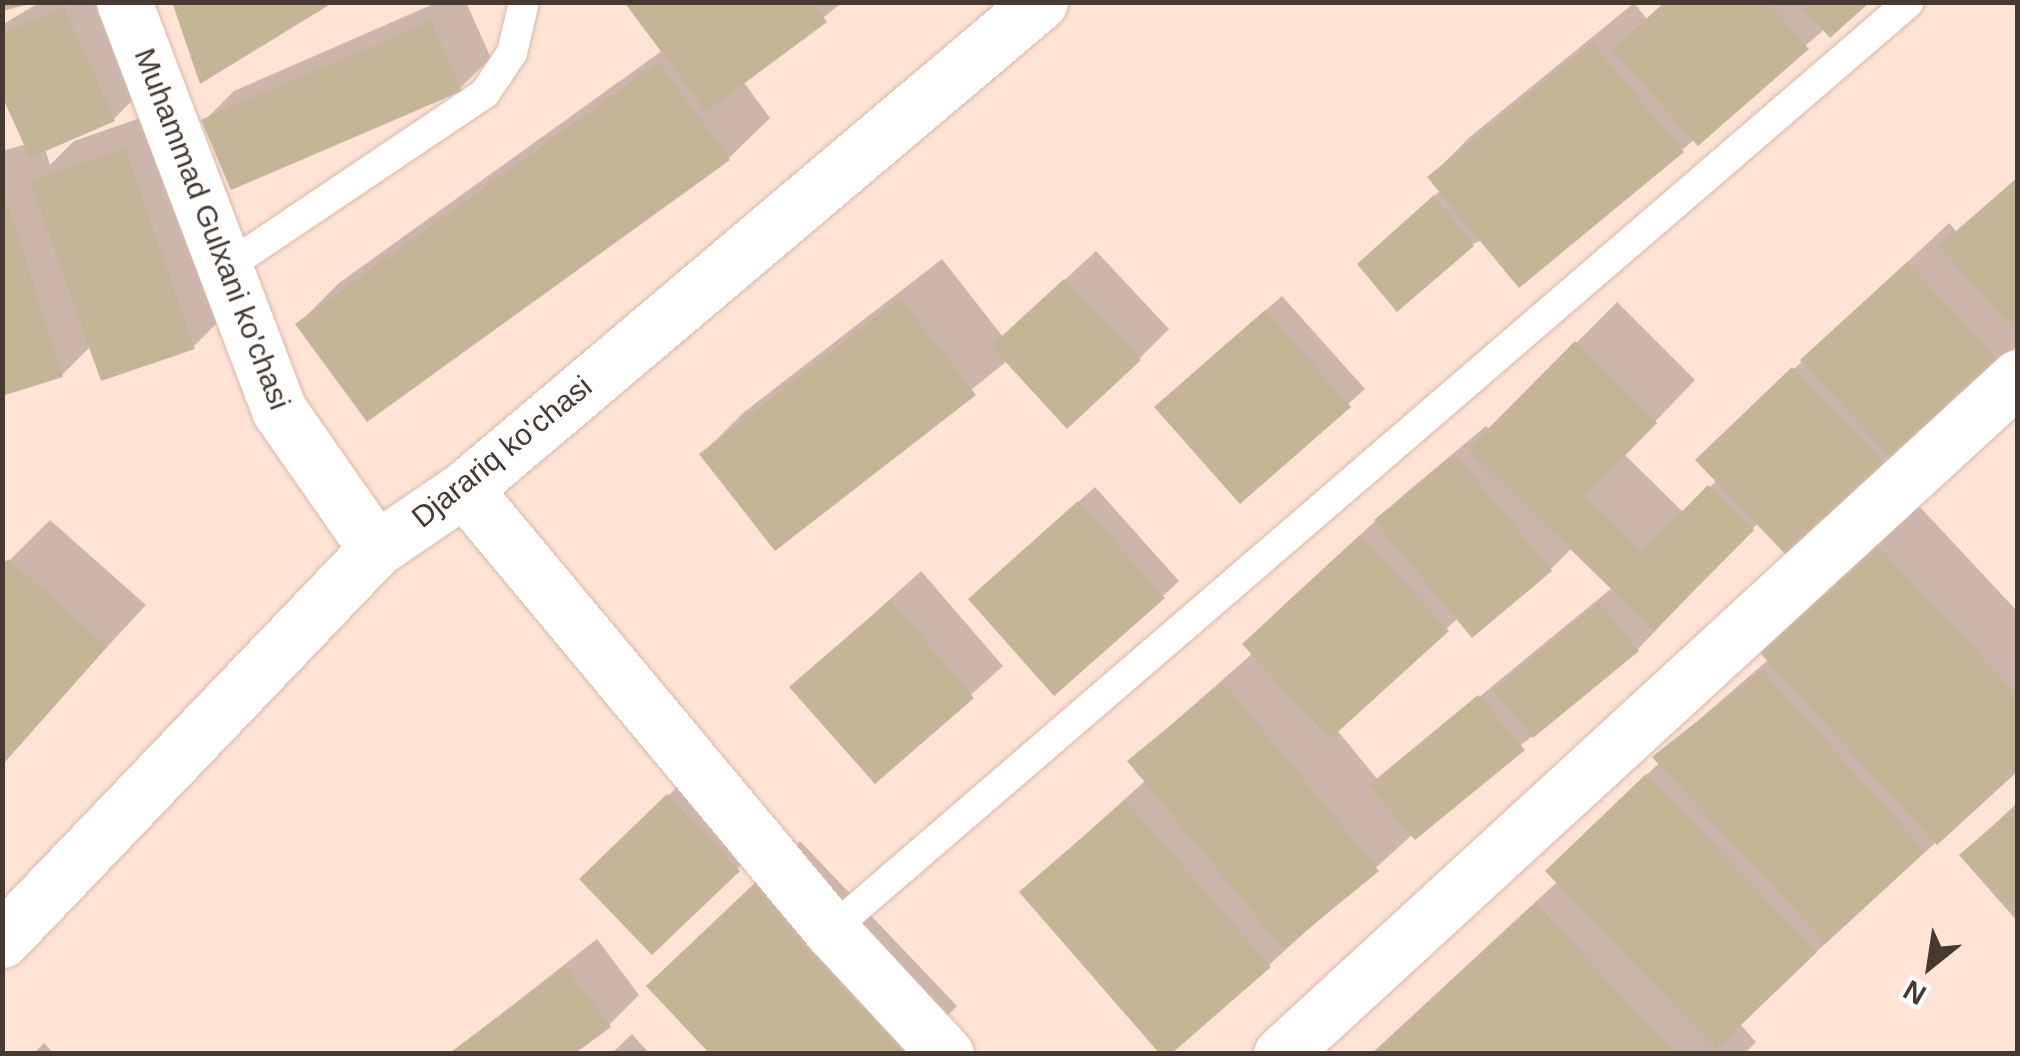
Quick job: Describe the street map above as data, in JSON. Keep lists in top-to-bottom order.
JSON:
{
  "streets": {
    "street": ["Muhammad Gulxani ko'chasi", "Djarariq ko'chasi"]
  },
  "crossings": [
    ["Muhammad Gulxani ko'chasi", "Djarariq ko'chasi"]
  ],
  "north": "bottom left"
}
